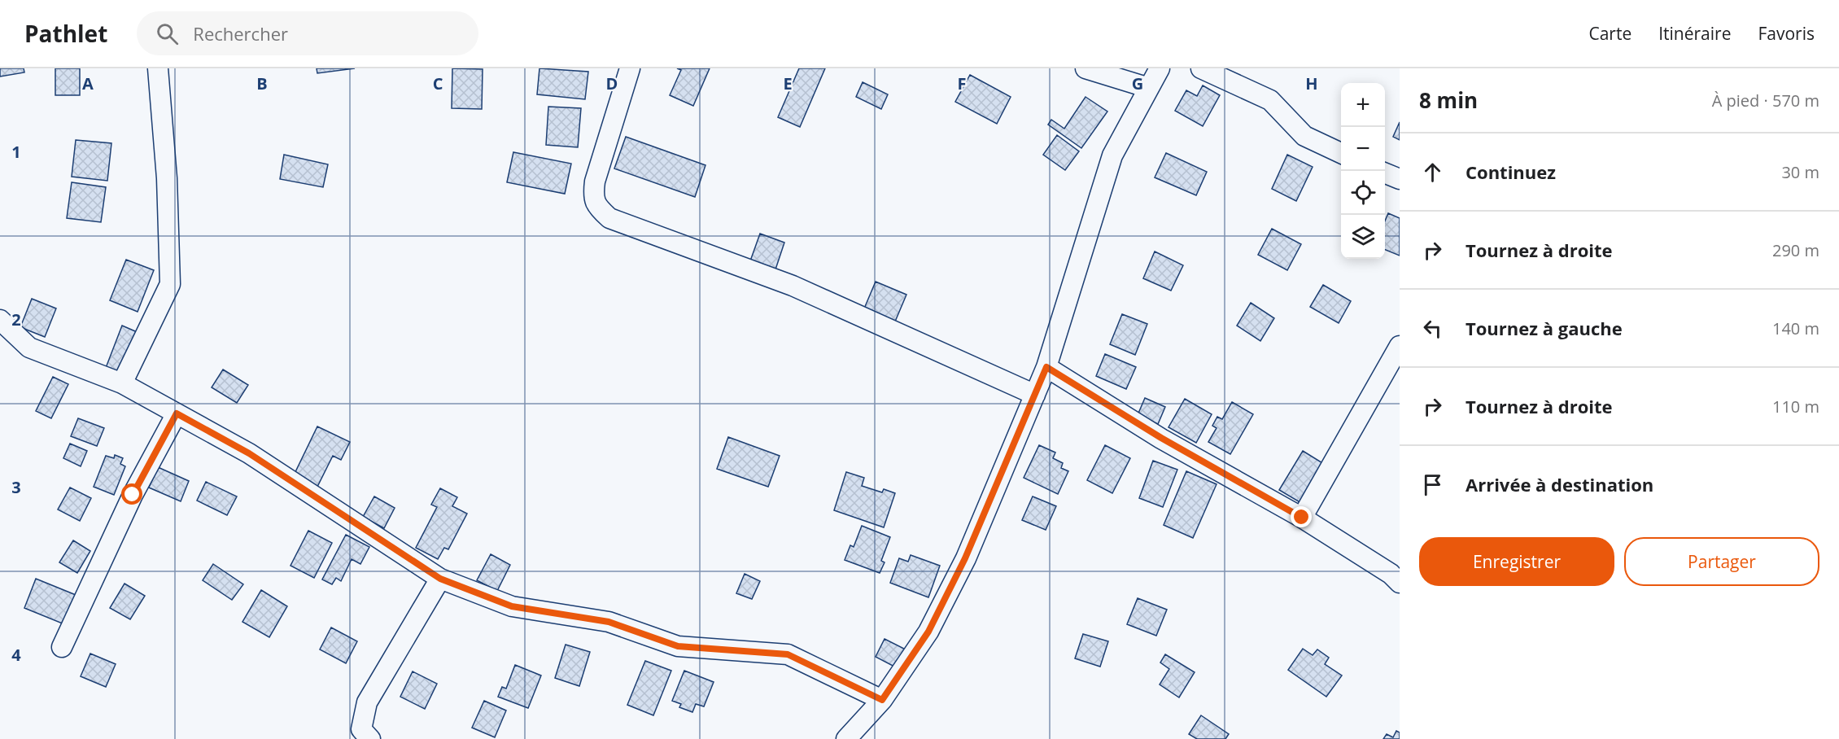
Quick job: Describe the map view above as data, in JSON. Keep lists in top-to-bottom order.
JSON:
{
  "page": {
    "header": "Pathlet",
    "search": "Rechercher",
    "nav": ["Carte", "Itinéraire", "Favoris"],
    "heading": ["8 min", "À pied · 570 m"],
    "map_buttons": ["+", "−"],
    "list": [
      ["Continuez", "30 m"],
      ["Tournez à droite", "290 m"],
      ["Tournez à gauche", "140 m"],
      ["Tournez à droite", "110 m"],
      "Arrivée à destination"
    ],
    "buttons": ["Enregistrer", "Partager"]
  },
  "grid": {
    "columns": [
      "A",
      "B",
      "C",
      "D",
      "E",
      "F",
      "G",
      "H"
    ],
    "rows": [
      "1",
      "2",
      "3",
      "4"
    ]
  }
}
